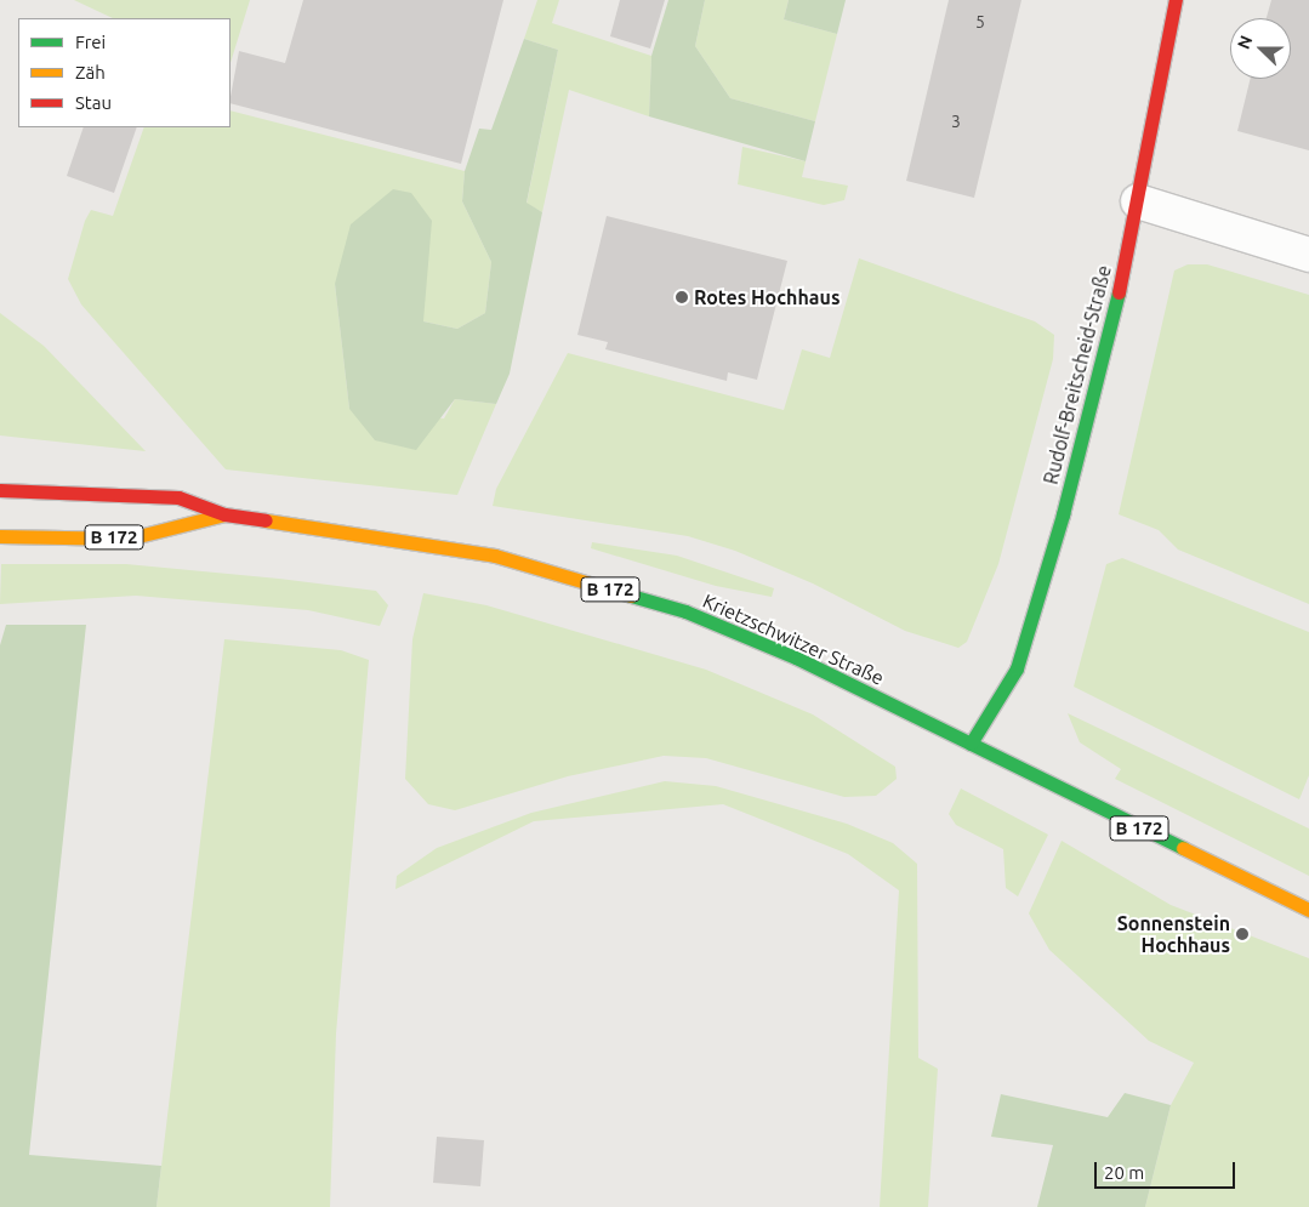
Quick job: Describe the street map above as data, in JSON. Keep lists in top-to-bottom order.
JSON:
{
  "streets": {
    "main road": ["Rudolf-Breitscheid-Straße", "B 172", "Krietzschwitzer Straße"]
  },
  "crossings": [
    ["Rudolf-Breitscheid-Straße", "Krietzschwitzer Straße"]
  ],
  "places": ["Rotes Hochhaus", "Sonnenstein Hochhaus"],
  "house_numbers": ["5", "3"],
  "legend": ["Frei", "Zäh", "Stau"],
  "scale_bar": "20 m",
  "north": "left"
}
